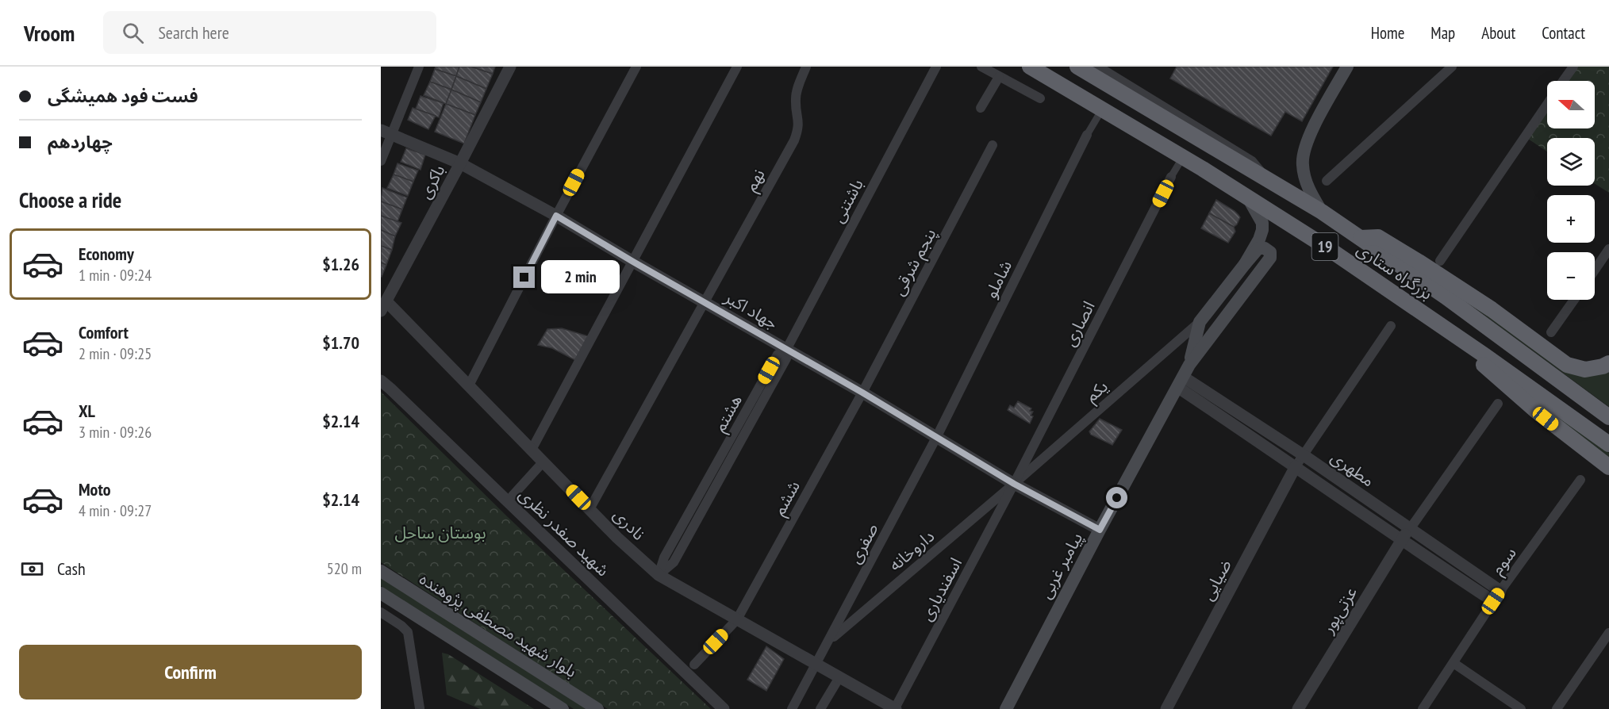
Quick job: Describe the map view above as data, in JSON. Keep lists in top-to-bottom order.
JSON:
{
  "streets": {
    "highway": ["19", "بزرگراه ستاری"],
    "main road": ["پیامبر غربی", "بلوار شهید مصطفی پژوهنده"],
    "street": [
      "نهم",
      "باکری",
      "باشتنی",
      "پنجم شرقی",
      "شاملو",
      "جهاد اکبر",
      "انصاری",
      "یکم",
      "هشتم",
      "مطهری",
      "ششم",
      "نادری",
      "شهید صفدر نظری",
      "صفری",
      "داروخانه",
      "سوم",
      "ضیایی",
      "اسفندیاری",
      "عزتی‌پور"
    ]
  },
  "crossings": [
    ["نهم", "جهاد اکبر"],
    ["نهم", "نادری"],
    ["باکری", "جهاد اکبر"],
    ["باکری", "نادری"],
    ["باشتنی", "جهاد اکبر"],
    ["باشتنی", "هشتم"],
    ["پنجم شرقی", "جهاد اکبر"],
    ["پنجم شرقی", "ششم"],
    ["بزرگراه ستاری", "پیامبر غربی"],
    ["شاملو", "جهاد اکبر"],
    ["شاملو", "صفری"],
    ["جهاد اکبر", "انصاری"],
    ["جهاد اکبر", "یکم"],
    ["جهاد اکبر", "هشتم"],
    ["جهاد اکبر", "ششم"],
    ["جهاد اکبر", "صفری"],
    ["جهاد اکبر", "داروخانه"],
    ["جهاد اکبر", "پیامبر غربی"],
    ["جهاد اکبر", "اسفندیاری"],
    ["انصاری", "یکم"],
    ["انصاری", "داروخانه"],
    ["انصاری", "اسفندیاری"],
    ["یکم", "داروخانه"],
    ["یکم", "پیامبر غربی"],
    ["یکم", "اسفندیاری"],
    ["هشتم", "نادری"],
    ["مطهری", "سوم"],
    ["مطهری", "پیامبر غربی"],
    ["مطهری", "ضیایی"],
    ["مطهری", "عزتی‌پور"],
    ["ششم", "نادری"],
    ["نادری", "صفری"],
    ["نادری", "اسفندیاری"],
    ["صفری", "داروخانه"],
    ["داروخانه", "اسفندیاری"]
  ],
  "parks": ["بوستان ساحل"],
  "north": "left",
  "page": {
    "header": "Vroom",
    "search": "Search here",
    "nav": [
      "Home",
      "Map",
      "About",
      "Contact"
    ],
    "banner": ["فست فود همیشگی", "چهاردهم"],
    "map_buttons": ["+", "−"],
    "heading": "Choose a ride",
    "list": [
      {
        "name": "Economy",
        "note": "1 min · 09:24",
        "value": "$1.26"
      },
      {
        "name": "Comfort",
        "note": "2 min · 09:25",
        "value": "$1.70"
      },
      {
        "name": "XL",
        "note": "3 min · 09:26",
        "value": "$2.14"
      },
      {
        "name": "Moto",
        "note": "4 min · 09:27",
        "value": "$2.14"
      }
    ],
    "bubble": "2 min",
    "pay": ["Cash", "520 m"],
    "buttons": "Confirm"
  }
}
